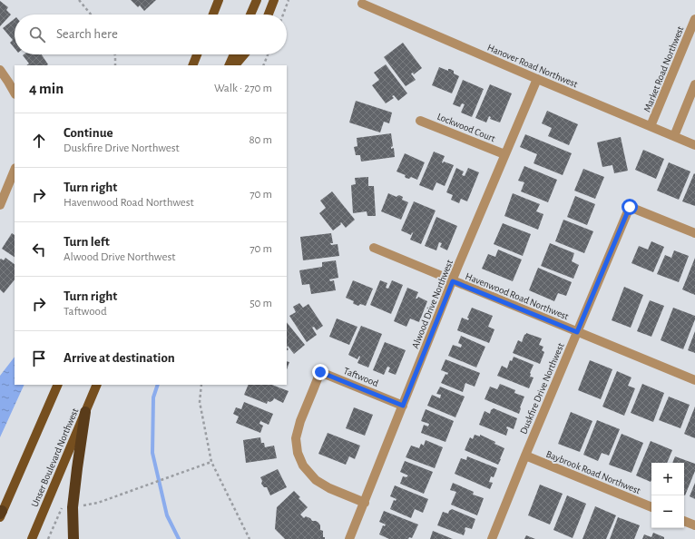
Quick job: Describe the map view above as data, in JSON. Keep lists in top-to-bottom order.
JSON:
{
  "streets": {
    "main road": ["Unser Boulevard Northwest"],
    "street": [
      "Hanover Road Northwest",
      "Market Road Northwest",
      "Lockwood Court",
      "Havenwood Road Northwest",
      "Alwood Drive Northwest",
      "Taftwood",
      "Duskfire Drive Northwest",
      "Baybrook Road Northwest"
    ]
  },
  "crossings": [
    ["Hanover Road Northwest", "Market Road Northwest"],
    ["Hanover Road Northwest", "Alwood Drive Northwest"],
    ["Lockwood Court", "Alwood Drive Northwest"],
    ["Havenwood Road Northwest", "Alwood Drive Northwest"],
    ["Havenwood Road Northwest", "Duskfire Drive Northwest"],
    ["Alwood Drive Northwest", "Taftwood"],
    ["Duskfire Drive Northwest", "Baybrook Road Northwest"]
  ],
  "page": {
    "search": "Search here",
    "heading": ["4 min", "Walk · 270 m"],
    "list": [
      ["Continue", "Duskfire Drive Northwest", "80 m"],
      ["Turn right", "Havenwood Road Northwest", "70 m"],
      ["Turn left", "Alwood Drive Northwest", "70 m"],
      ["Turn right", "Taftwood", "50 m"],
      "Arrive at destination"
    ],
    "map_buttons": ["+", "−"]
  }
}
